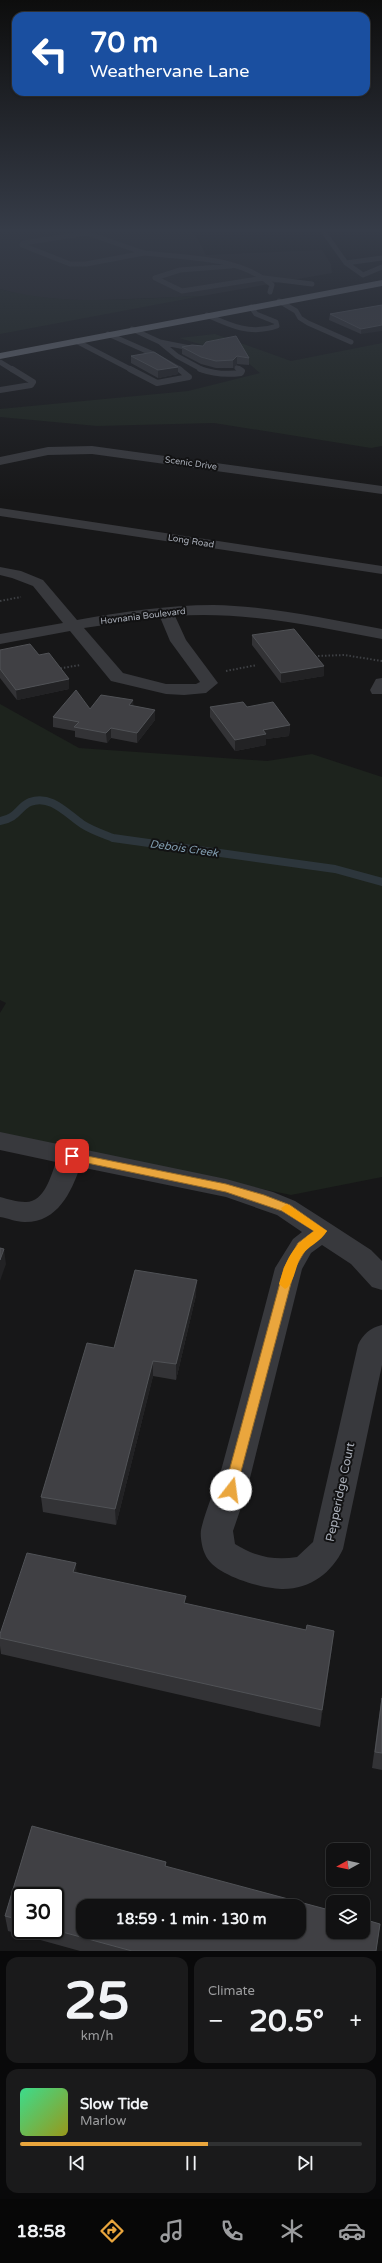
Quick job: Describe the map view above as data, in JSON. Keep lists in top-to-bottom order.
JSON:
{
  "streets": {
    "street": [
      "Scenic Drive",
      "Long Road",
      "Hovnania Boulevard",
      "Pepperidge Court"
    ]
  },
  "water": ["Debois Creek"],
  "north": "left",
  "page": {
    "turn": ["70 m", "Weathervane Lane"],
    "limit": "30",
    "trip": "18:59 · 1 min · 130 m",
    "tile": [
      ["25", "km/h"],
      "Climate"
    ],
    "heat": ["−", "20.5°", "+"],
    "song": ["Slow Tide", "Marlow"],
    "tabs": "18:58"
  }
}
